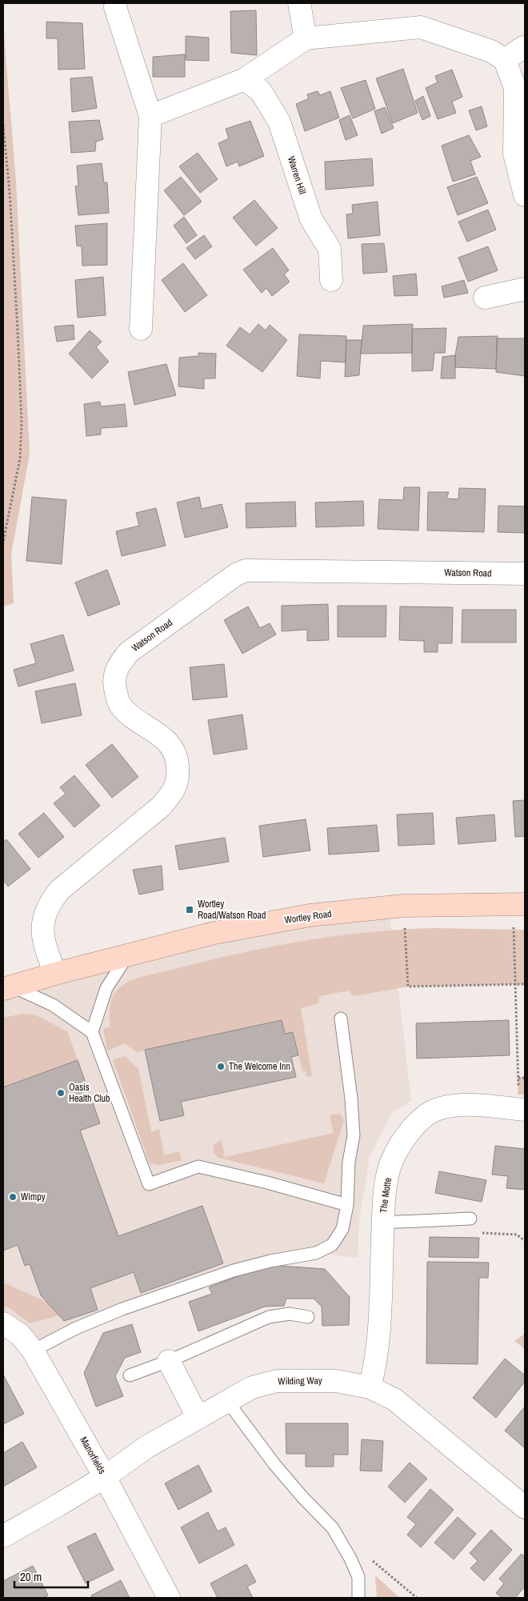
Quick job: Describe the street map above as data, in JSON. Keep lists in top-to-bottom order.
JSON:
{
  "streets": {
    "main road": ["Wortley Road"],
    "street": [
      "Warren Hill",
      "Watson Road",
      "The Motte",
      "Wilding Way",
      "Manorfields"
    ]
  },
  "crossings": [
    ["Watson Road", "Wortley Road"],
    ["The Motte", "Wilding Way"],
    ["Wilding Way", "Manorfields"]
  ],
  "places": {
    "transit": ["Wortley Road/Watson Road"],
    "other": ["The Welcome Inn", "Oasis Health Club", "Wimpy"]
  },
  "scale_bar": "20 m"
}
